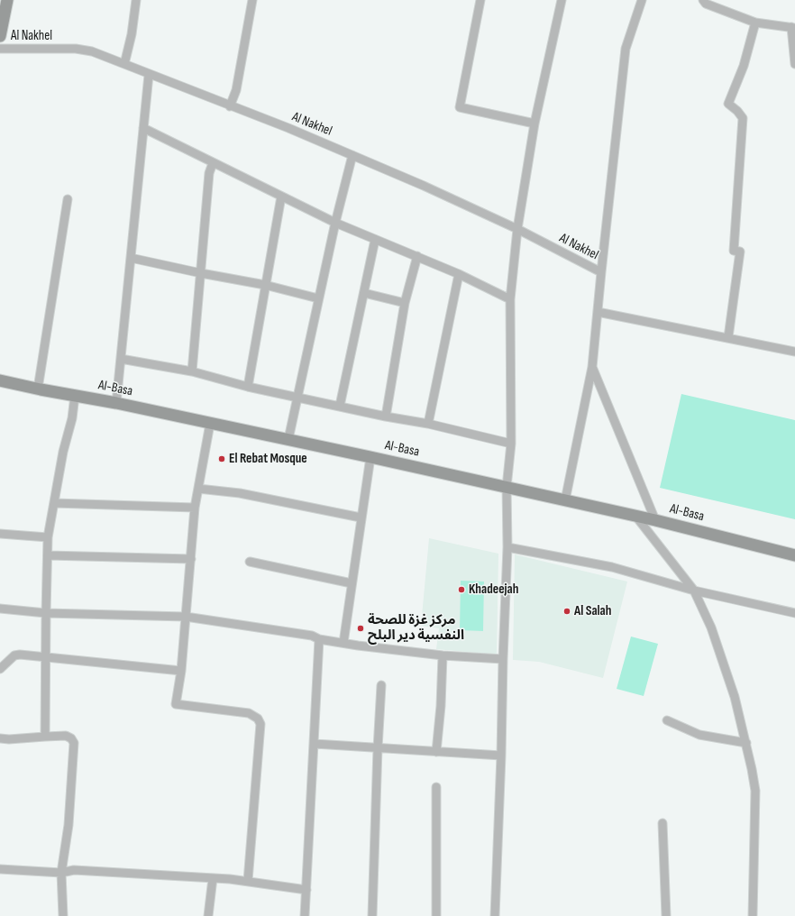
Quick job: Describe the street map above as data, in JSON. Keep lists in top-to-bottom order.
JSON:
{
  "streets": {
    "street": ["Al Nakhel", "Al-Basa"]
  },
  "places": [
    "El Rebat Mosque",
    "Khadeejah",
    "Al Salah",
    "مركز غزة للصحة النفسية دير البلح"
  ]
}
